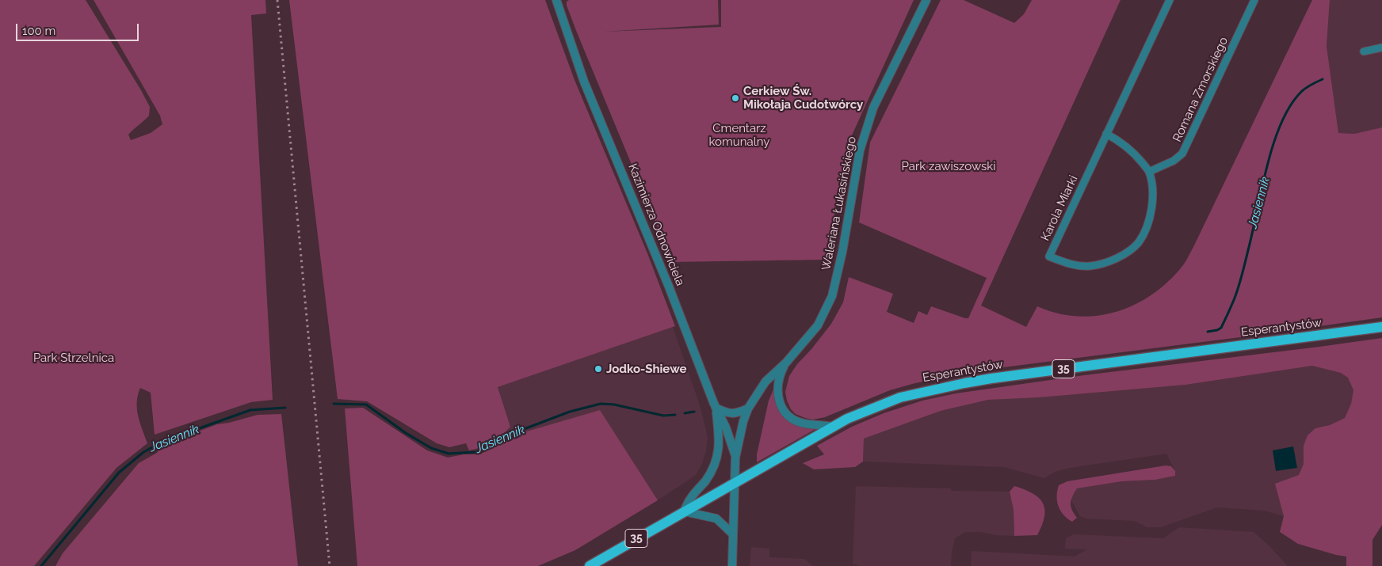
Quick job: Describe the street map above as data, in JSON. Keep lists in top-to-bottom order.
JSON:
{
  "streets": {
    "main road": ["Esperantystów", "35"],
    "street": [
      "Romana Zmorskiego",
      "Waleriana Łukasińskiego",
      "Karola Miarki",
      "Kazimierza Odnowiciela"
    ]
  },
  "crossings": [
    ["Romana Zmorskiego", "Karola Miarki"],
    ["Waleriana Łukasińskiego", "Kazimierza Odnowiciela"],
    ["Waleriana Łukasińskiego", "Esperantystów"]
  ],
  "water": ["Jasiennik"],
  "parks": ["Cmentarz komunalny", "Park zawiszowski", "Park Strzelnica"],
  "places": ["Cerkiew Św. Mikołaja Cudotwórcy", "Jodko-Shiewe"],
  "scale_bar": "100 m"
}
